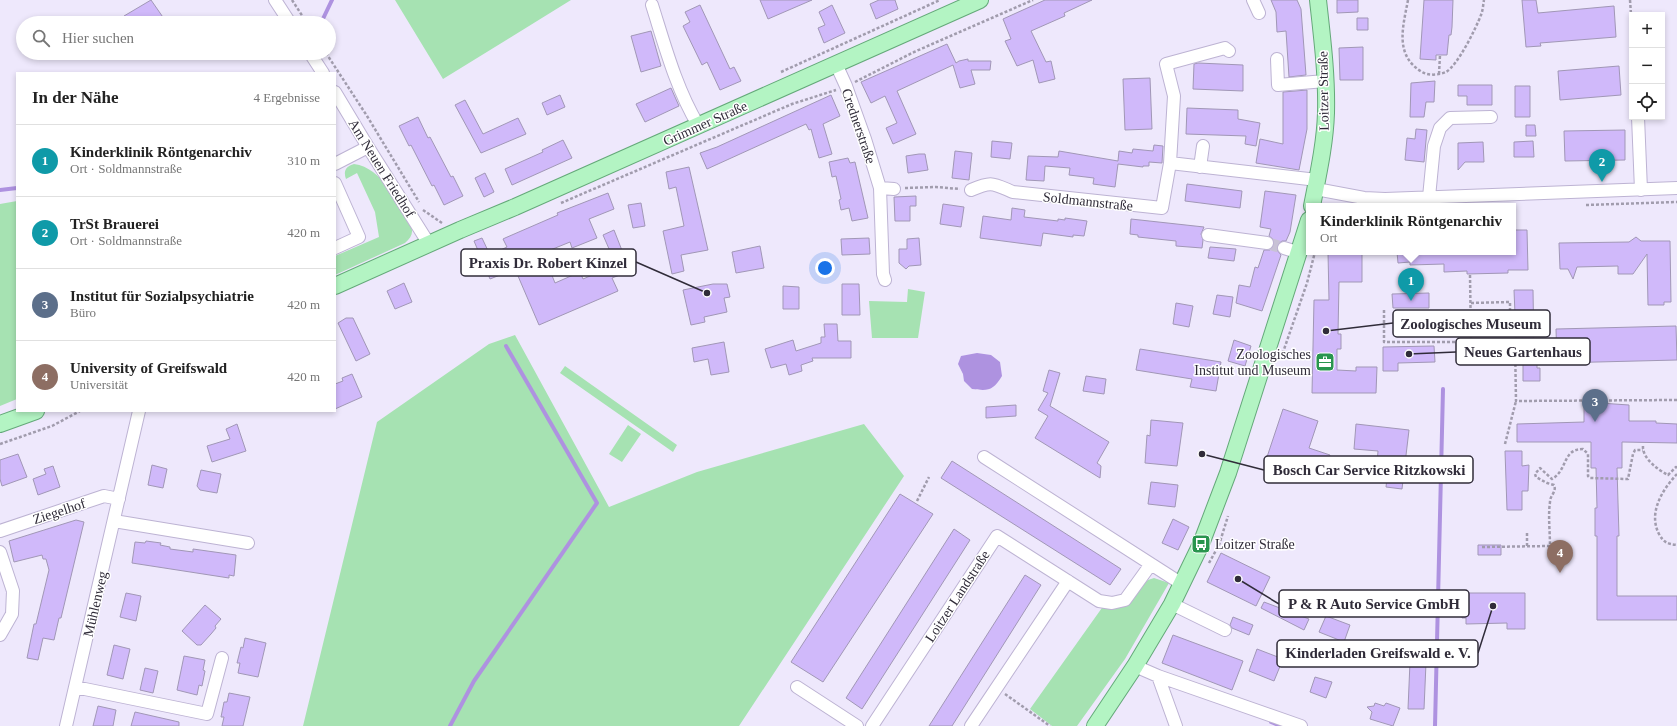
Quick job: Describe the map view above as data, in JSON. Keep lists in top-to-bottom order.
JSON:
{
  "streets": {
    "main road": ["Loitzer Straße", "Grimmer Straße"],
    "street": [
      "Crednerstraße",
      "Am Neuen Friedhof",
      "Soldmannstraße",
      "Ziegelhof",
      "Loitzer Landstraße",
      "Mühlenweg"
    ]
  },
  "crossings": [
    ["Grimmer Straße", "Crednerstraße"],
    ["Grimmer Straße", "Am Neuen Friedhof"],
    ["Ziegelhof", "Mühlenweg"]
  ],
  "places": {
    "other": [
      "Praxis Dr. Robert Kinzel",
      "Zoologisches Museum",
      "Neues Gartenhaus",
      "Bosch Car Service Ritzkowski",
      "P & R Auto Service GmbH",
      "Kinderladen Greifswald e. V."
    ],
    "office": ["Zoologisches Institut und Museum"],
    "bus stop": ["Loitzer Straße"]
  },
  "page": {
    "map_buttons": ["+", "−"],
    "search": "Hier suchen",
    "heading": ["In der Nähe", "4 Ergebnisse"],
    "list": [
      {
        "mark": "1",
        "name": "Kinderklinik Röntgenarchiv",
        "note": "Ort · Soldmannstraße",
        "value": "310 m"
      },
      {
        "mark": "2",
        "name": "TrSt Brauerei",
        "note": "Ort · Soldmannstraße",
        "value": "420 m"
      },
      {
        "mark": "3",
        "name": "Institut für Sozialpsychiatrie",
        "note": "Büro",
        "value": "420 m"
      },
      {
        "mark": "4",
        "name": "University of Greifswald",
        "note": "Universität",
        "value": "420 m"
      }
    ],
    "pins": [
      "2",
      "1",
      "3",
      "4"
    ],
    "popup": ["Kinderklinik Röntgenarchiv", "Ort"]
  }
}
